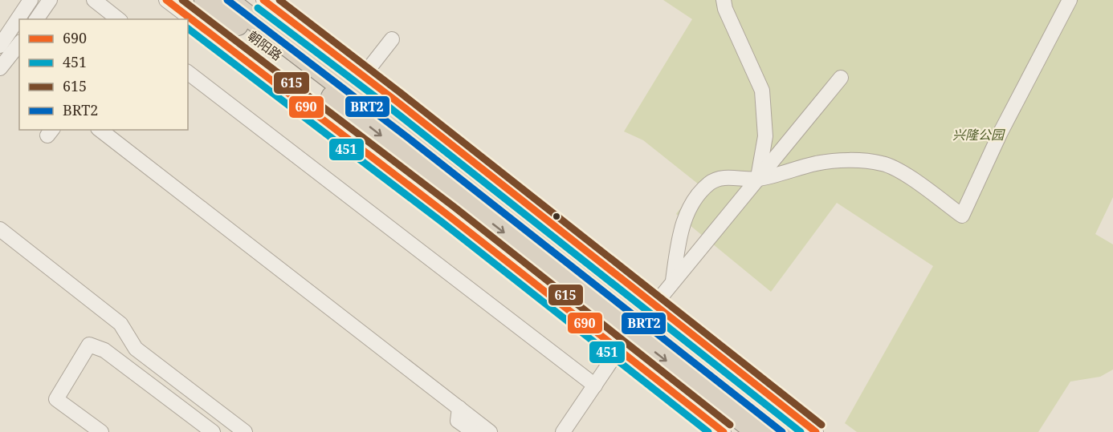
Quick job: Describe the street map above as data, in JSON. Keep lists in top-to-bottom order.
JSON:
{
  "streets": {
    "highway": ["朝阳路"]
  },
  "parks": ["兴隆公园"],
  "lines": [
    "transit line 690",
    "transit line 615",
    "transit line BRT2",
    "transit line 451"
  ],
  "legend": [
    "690",
    "451",
    "615",
    "BRT2"
  ]
}
